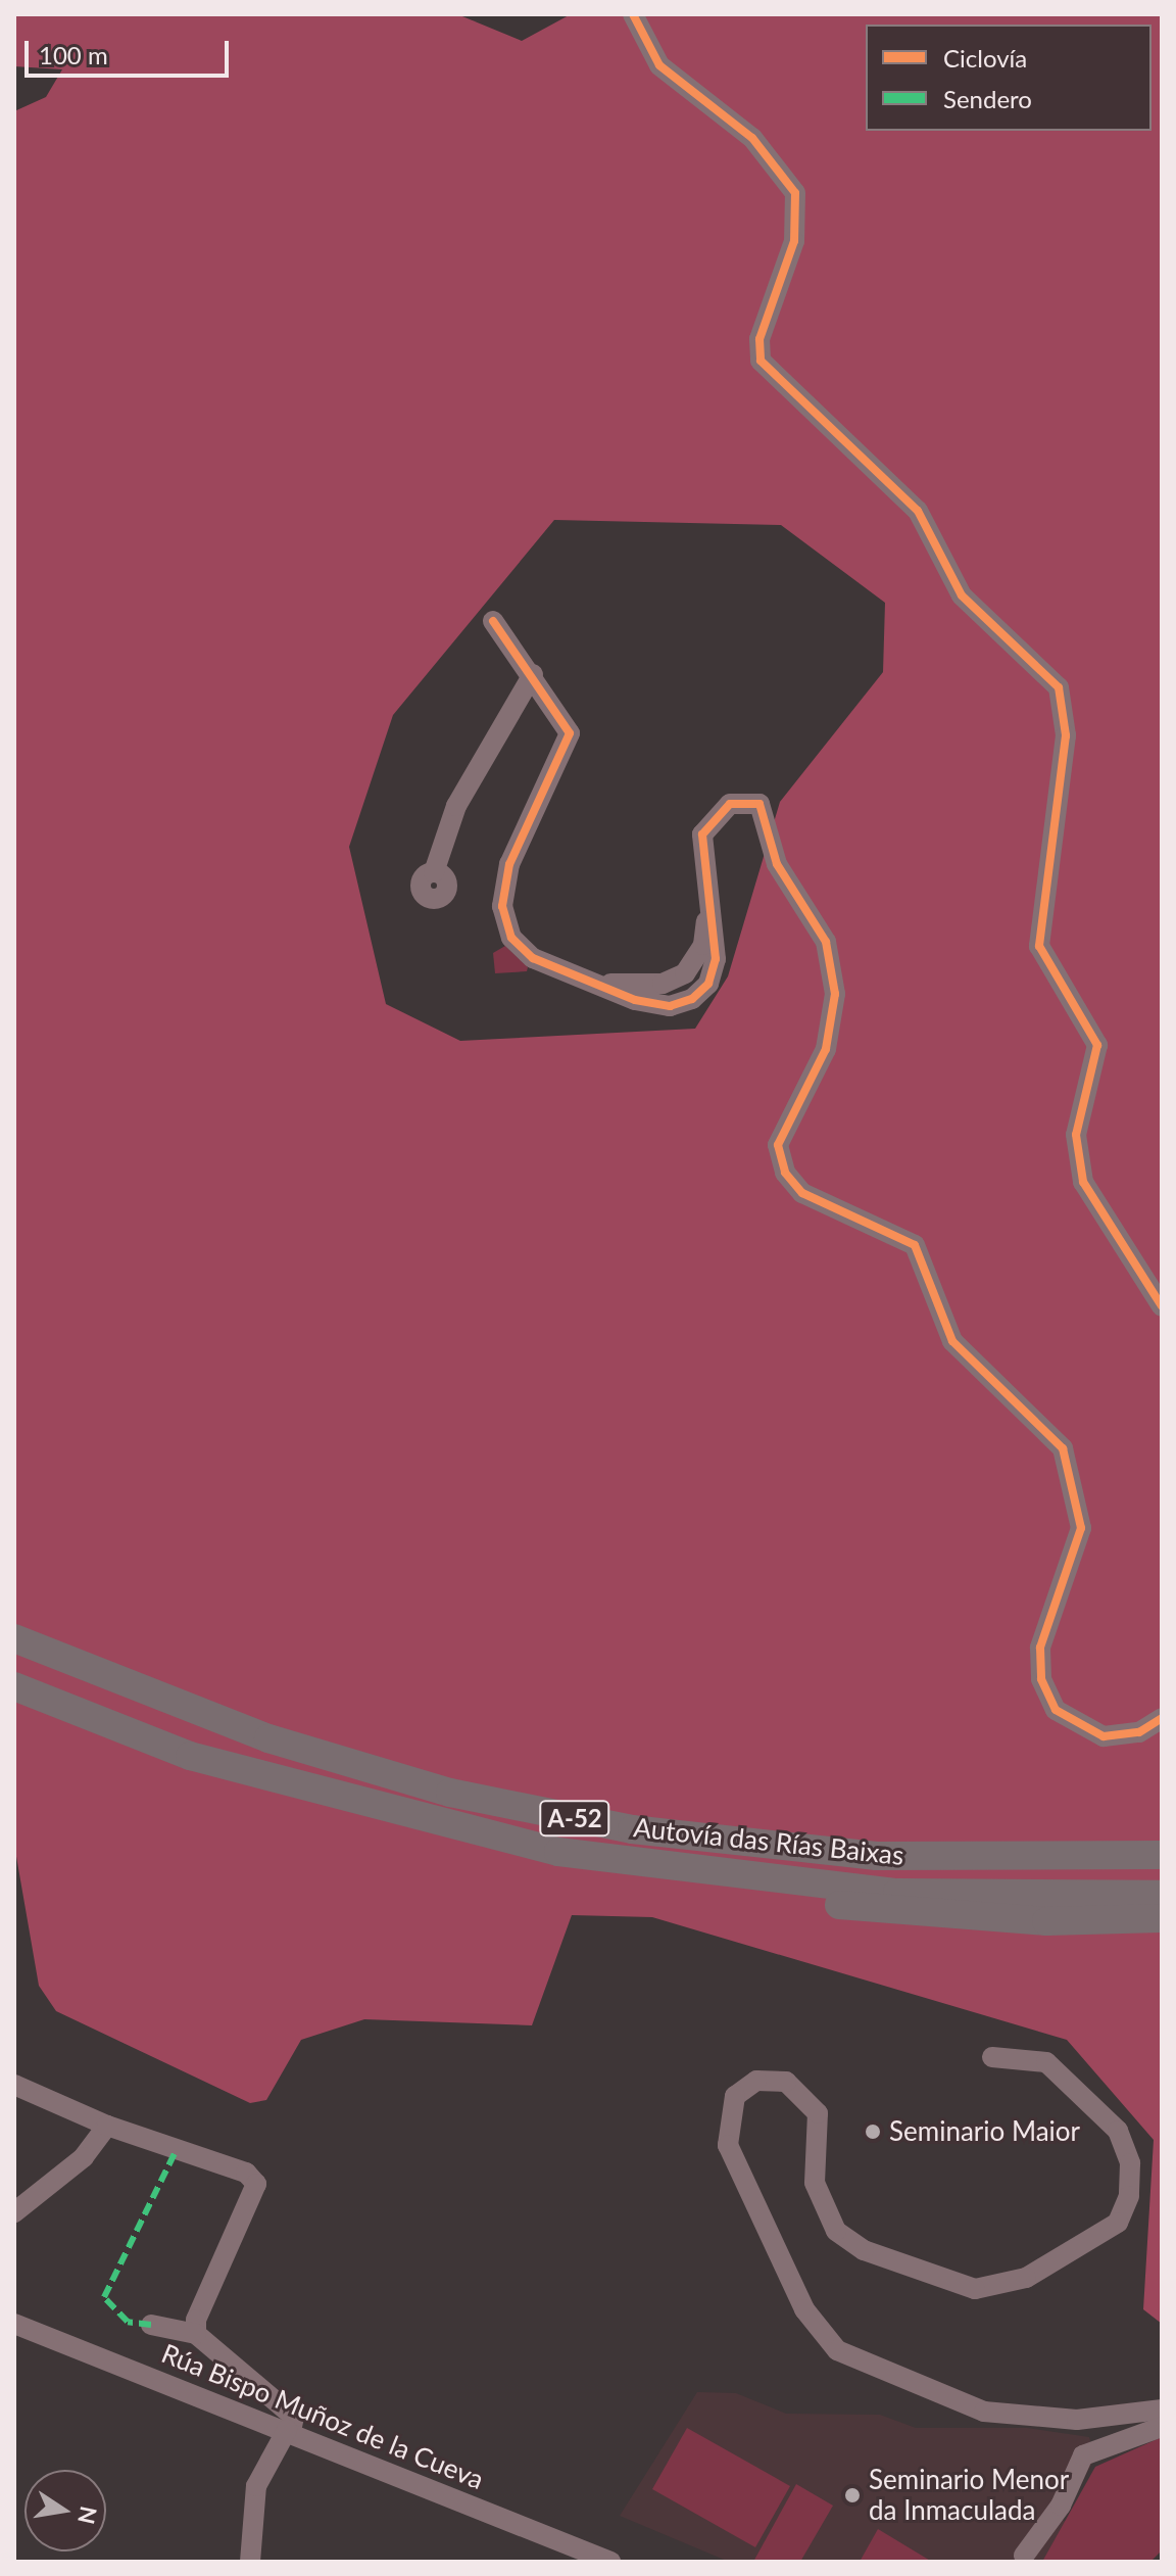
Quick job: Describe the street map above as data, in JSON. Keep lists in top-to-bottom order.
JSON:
{
  "streets": {
    "highway": ["A-52", "Autovía das Rías Baixas"],
    "street": ["Rúa Bispo Muñoz de la Cueva"]
  },
  "places": ["Seminario Maior", "Seminario Menor da Inmaculada"],
  "legend": ["Ciclovía", "Sendero"],
  "scale_bar": "100 m",
  "north": "right"
}
